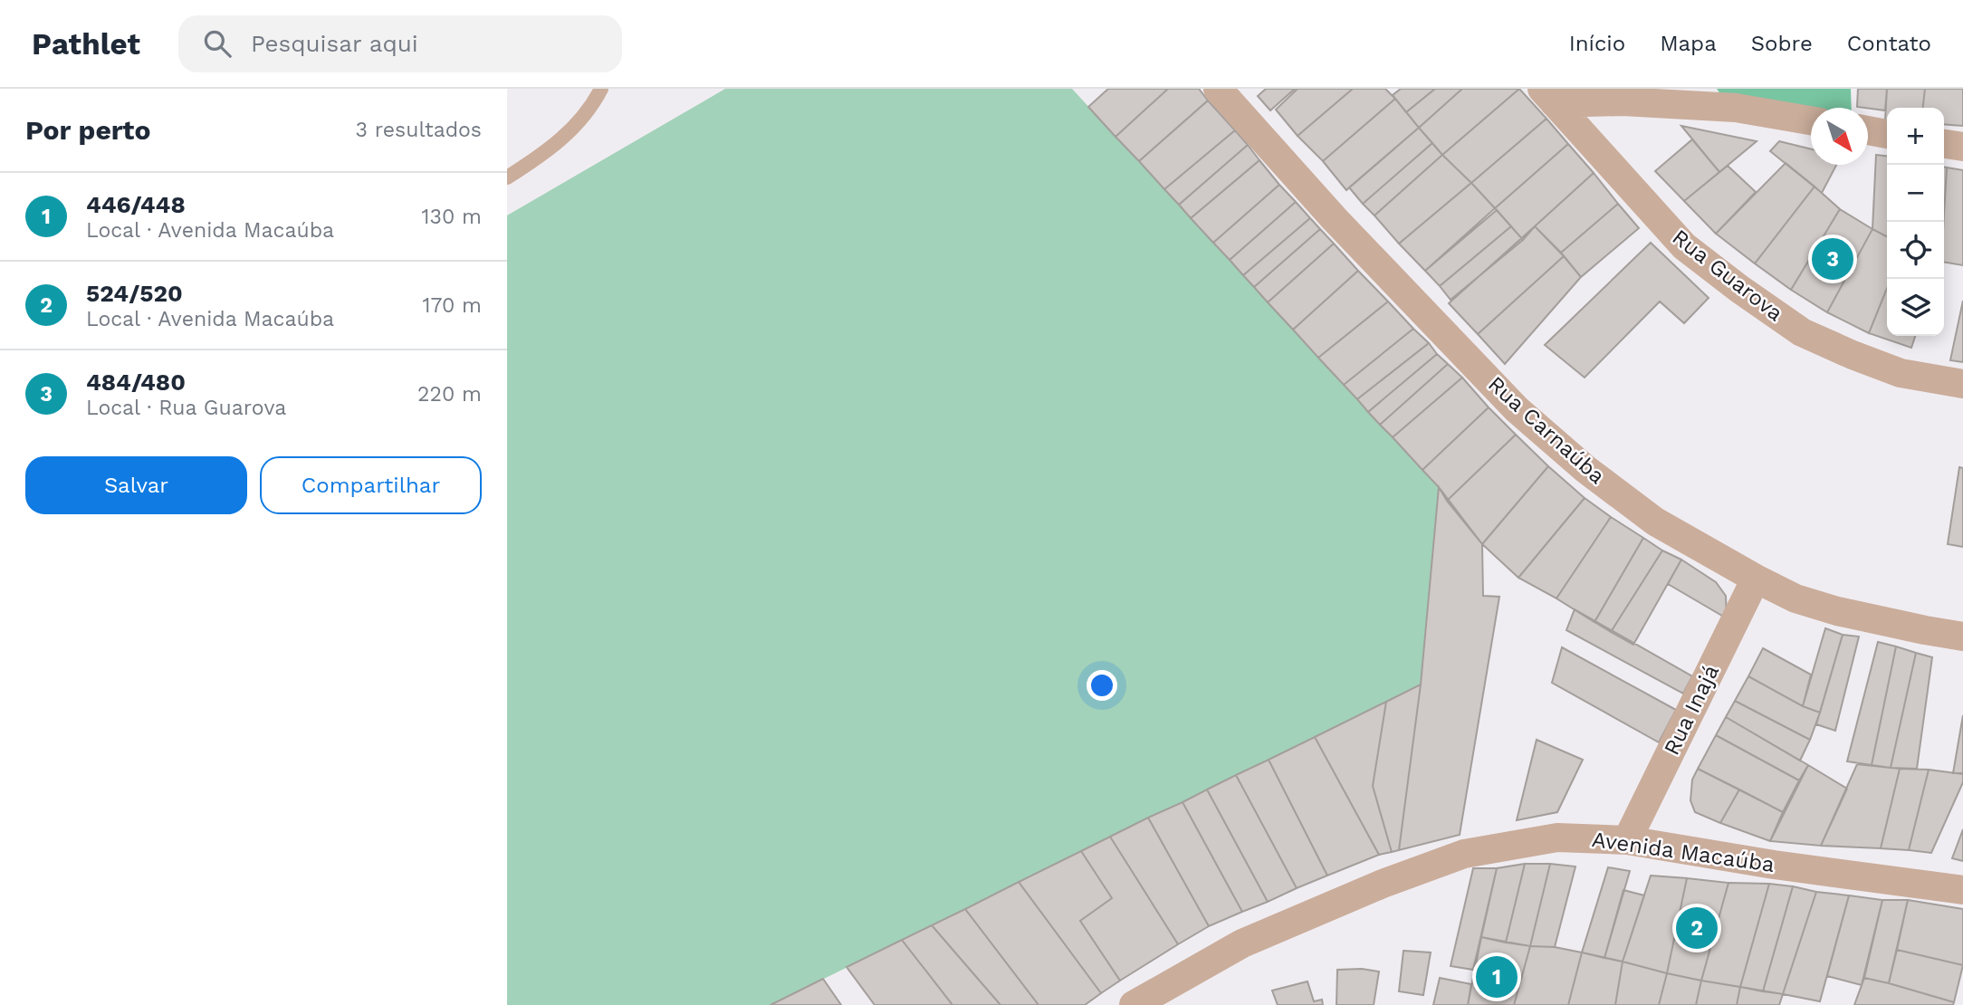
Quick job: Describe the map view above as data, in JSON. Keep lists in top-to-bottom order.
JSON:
{
  "streets": {
    "street": [
      "Rua Guarova",
      "Rua Carnaúba",
      "Rua Inajá",
      "Avenida Macaúba"
    ]
  },
  "crossings": [
    ["Rua Carnaúba", "Rua Inajá"],
    ["Rua Inajá", "Avenida Macaúba"]
  ],
  "north": "bottom right",
  "page": {
    "header": "Pathlet",
    "search": "Pesquisar aqui",
    "nav": [
      "Início",
      "Mapa",
      "Sobre",
      "Contato"
    ],
    "heading": ["Por perto", "3 resultados"],
    "map_buttons": ["+", "−"],
    "list": [
      {
        "mark": "1",
        "name": "446/448",
        "note": "Local · Avenida Macaúba",
        "value": "130 m"
      },
      {
        "mark": "2",
        "name": "524/520",
        "note": "Local · Avenida Macaúba",
        "value": "170 m"
      },
      {
        "mark": "3",
        "name": "484/480",
        "note": "Local · Rua Guarova",
        "value": "220 m"
      }
    ],
    "pins": ["3", "2", "1"],
    "buttons": ["Salvar", "Compartilhar"]
  }
}
